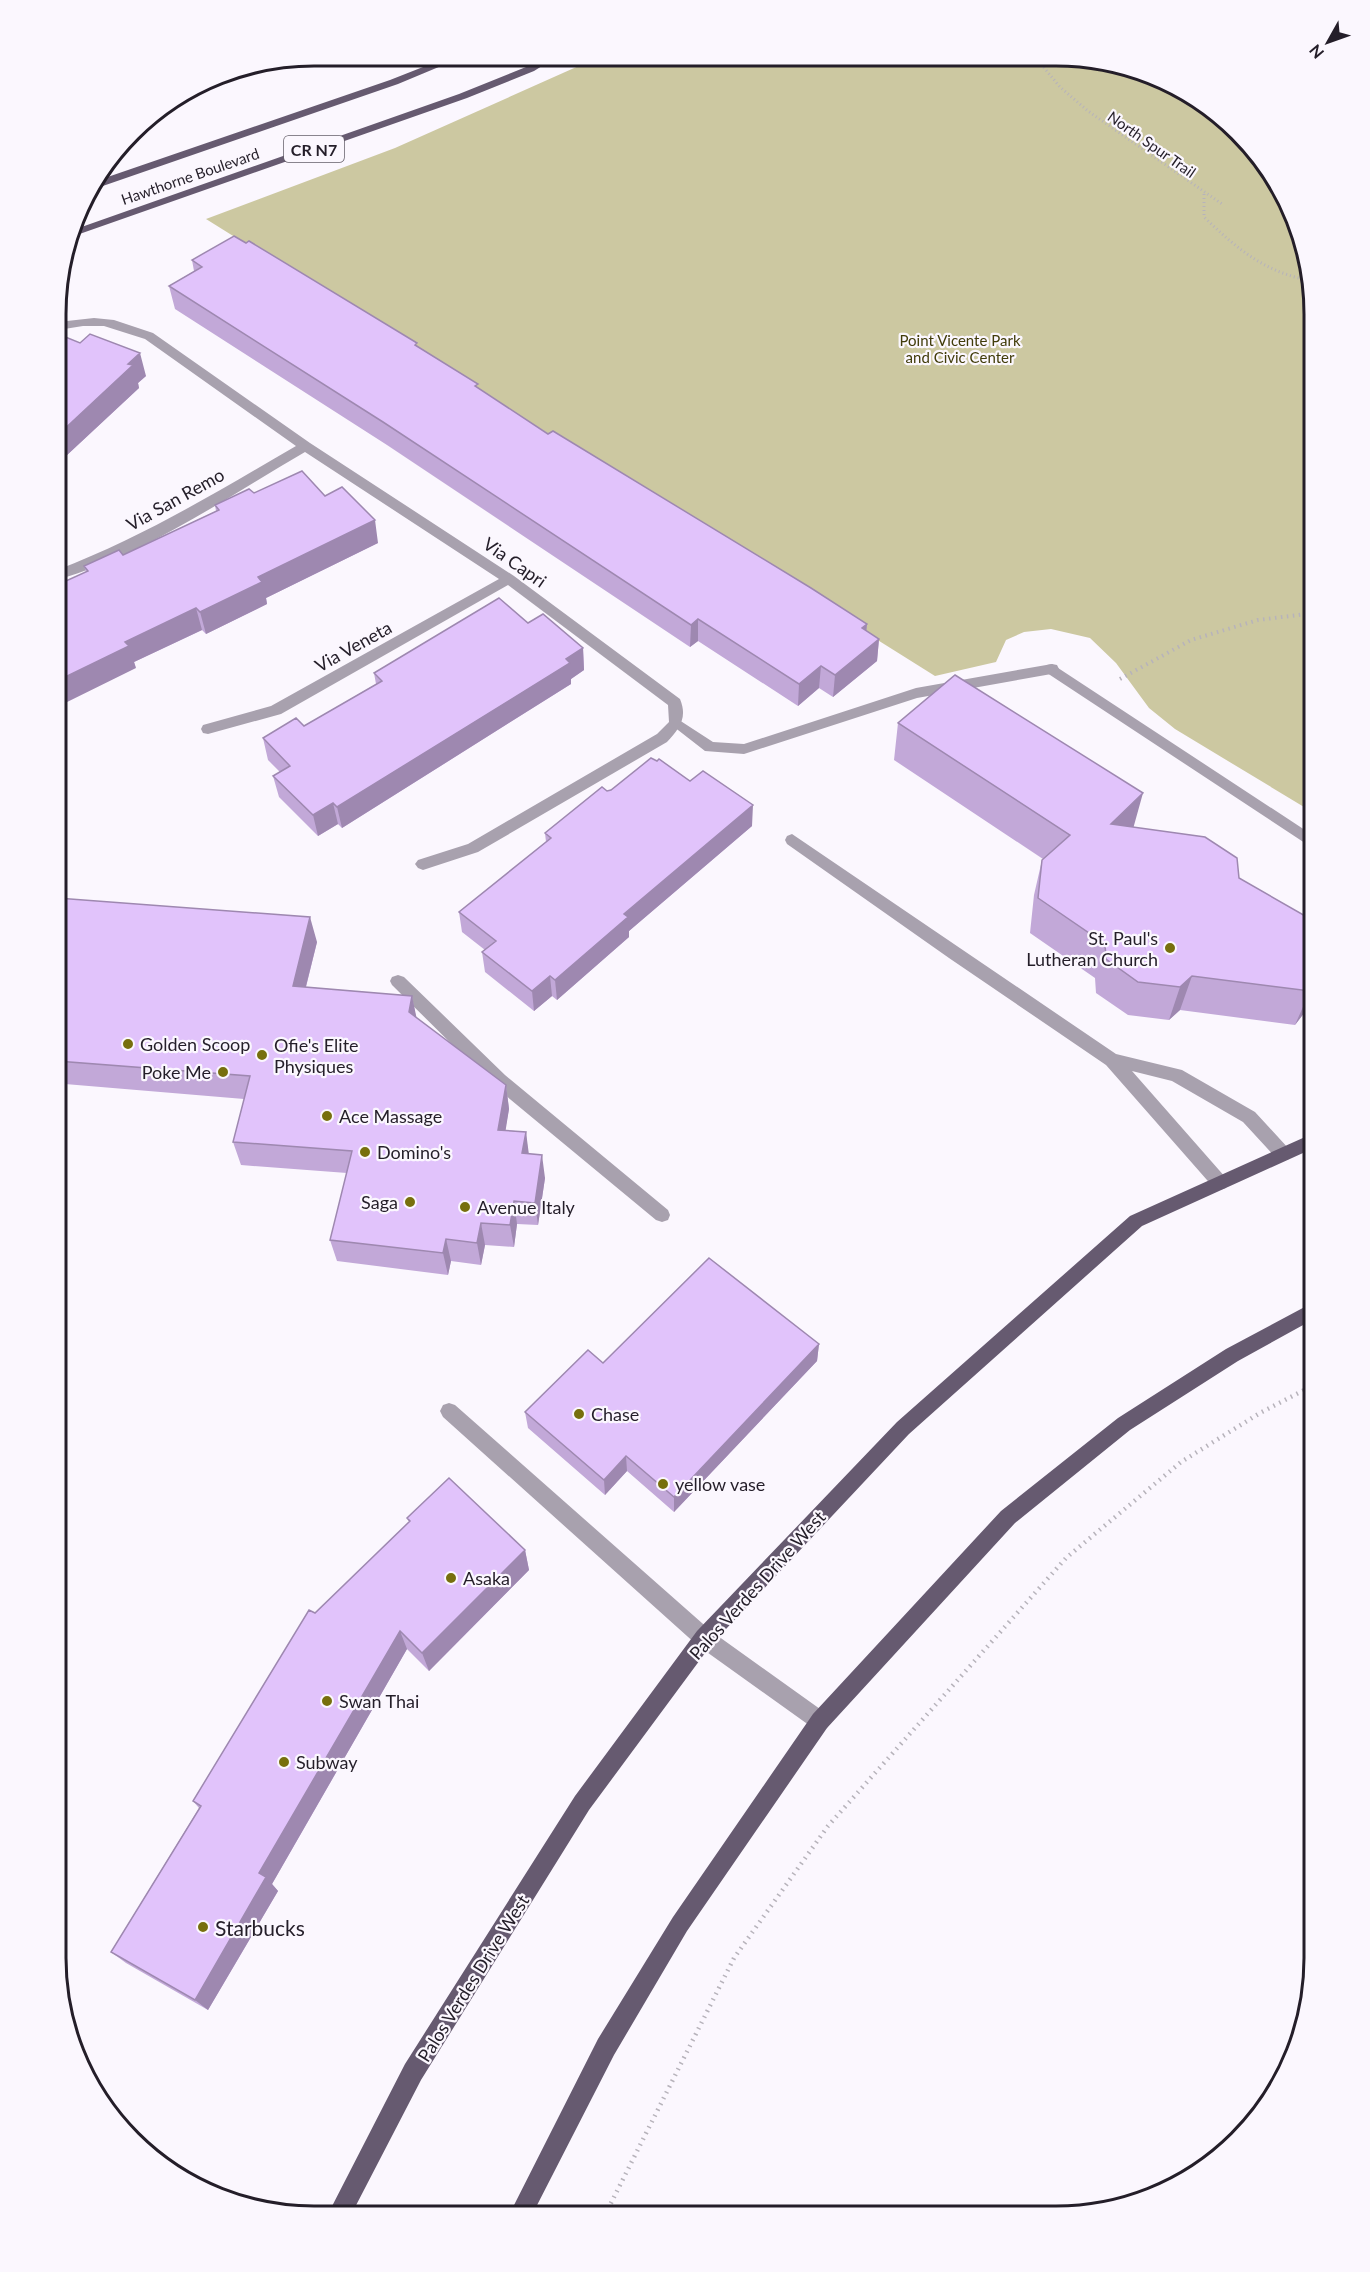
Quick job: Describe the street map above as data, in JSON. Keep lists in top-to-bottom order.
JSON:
{
  "streets": {
    "main road": ["CR N7", "Hawthorne Boulevard", "Palos Verdes Drive West"],
    "street": ["Via San Remo", "Via Capri", "Via Veneta"],
    "path": ["North Spur Trail"]
  },
  "crossings": [
    ["Via San Remo", "Via Capri"],
    ["Via Capri", "Via Veneta"]
  ],
  "parks": ["Point Vicente Park and Civic Center"],
  "places": [
    "St. Paul's Lutheran Church",
    "Golden Scoop",
    "Ofie's Elite Physiques",
    "Poke Me",
    "Ace Massage",
    "Domino's",
    "Saga",
    "Avenue Italy",
    "Chase",
    "yellow vase",
    "Asaka",
    "Swan Thai",
    "Subway",
    "Starbucks"
  ],
  "north": "bottom left"
}
